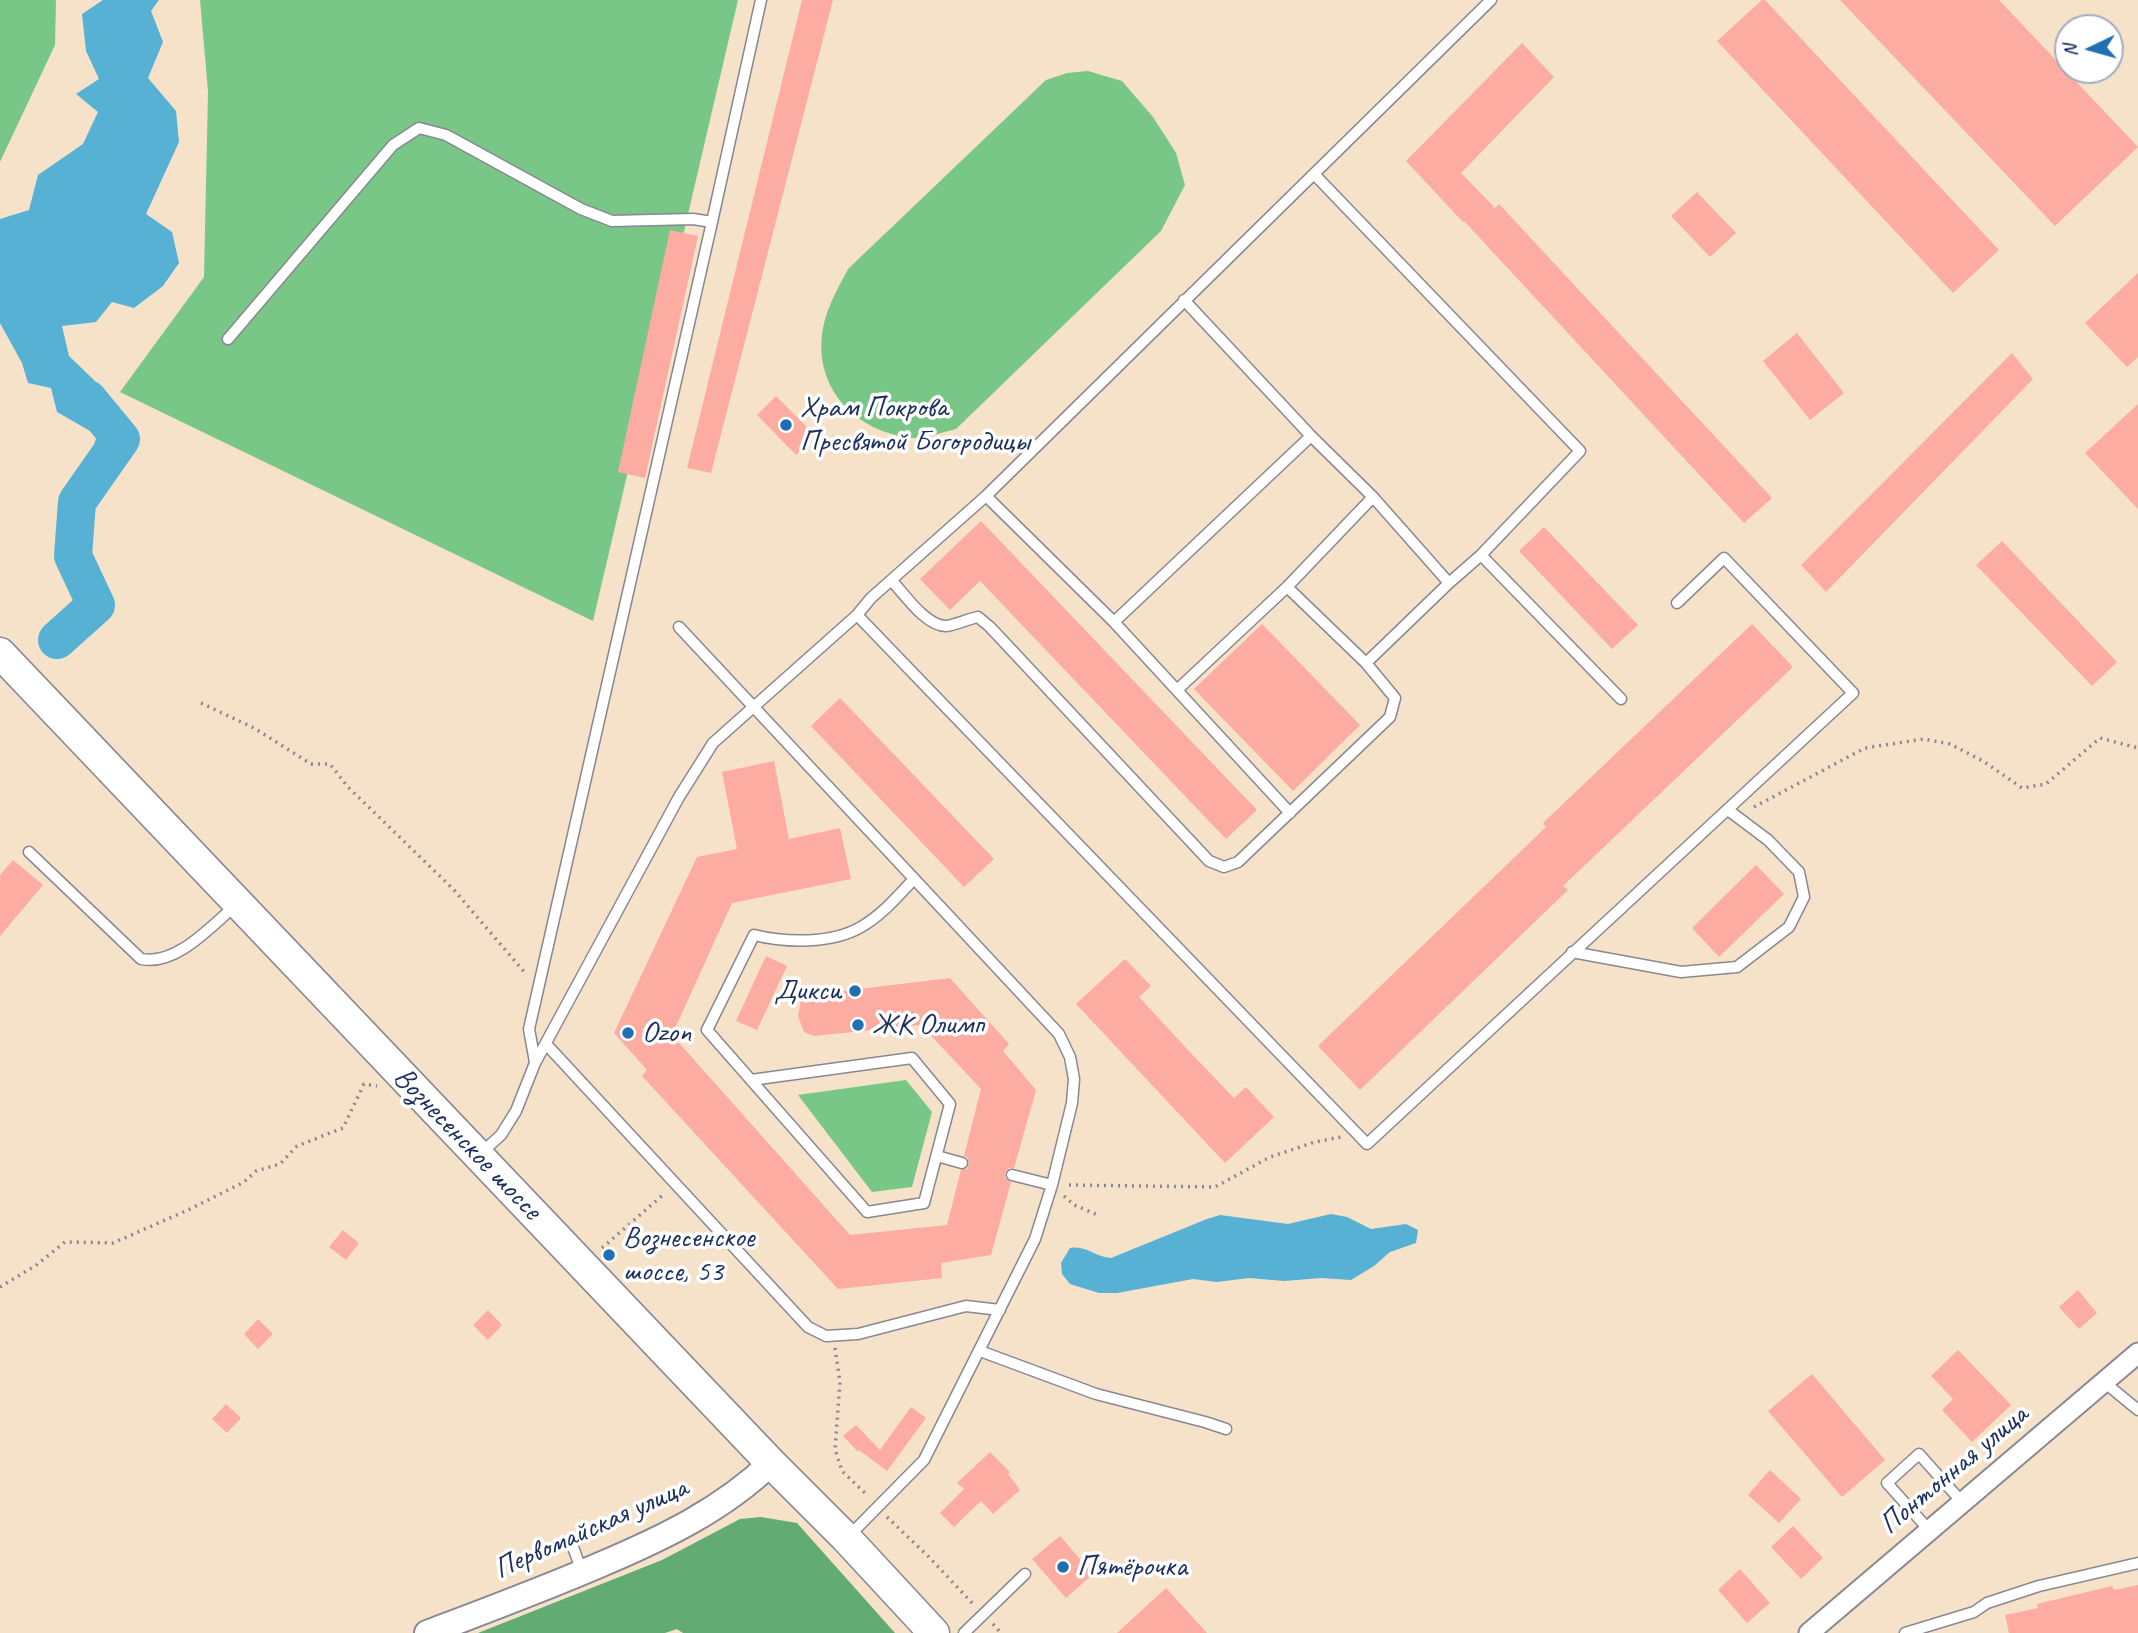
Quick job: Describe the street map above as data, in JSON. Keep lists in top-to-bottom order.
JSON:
{
  "streets": {
    "main road": ["Вознесенское шоссе"],
    "street": ["Понтонная улица", "Первомайская улица"]
  },
  "crossings": [
    ["Вознесенское шоссе", "Первомайская улица"]
  ],
  "places": [
    "Храм Покрова Пресвятой Богородицы",
    "Дикси",
    "ЖК Олимп",
    "Ozon",
    "Вознесенское шоссе, 53",
    "Пятёрочка"
  ],
  "north": "left"
}
